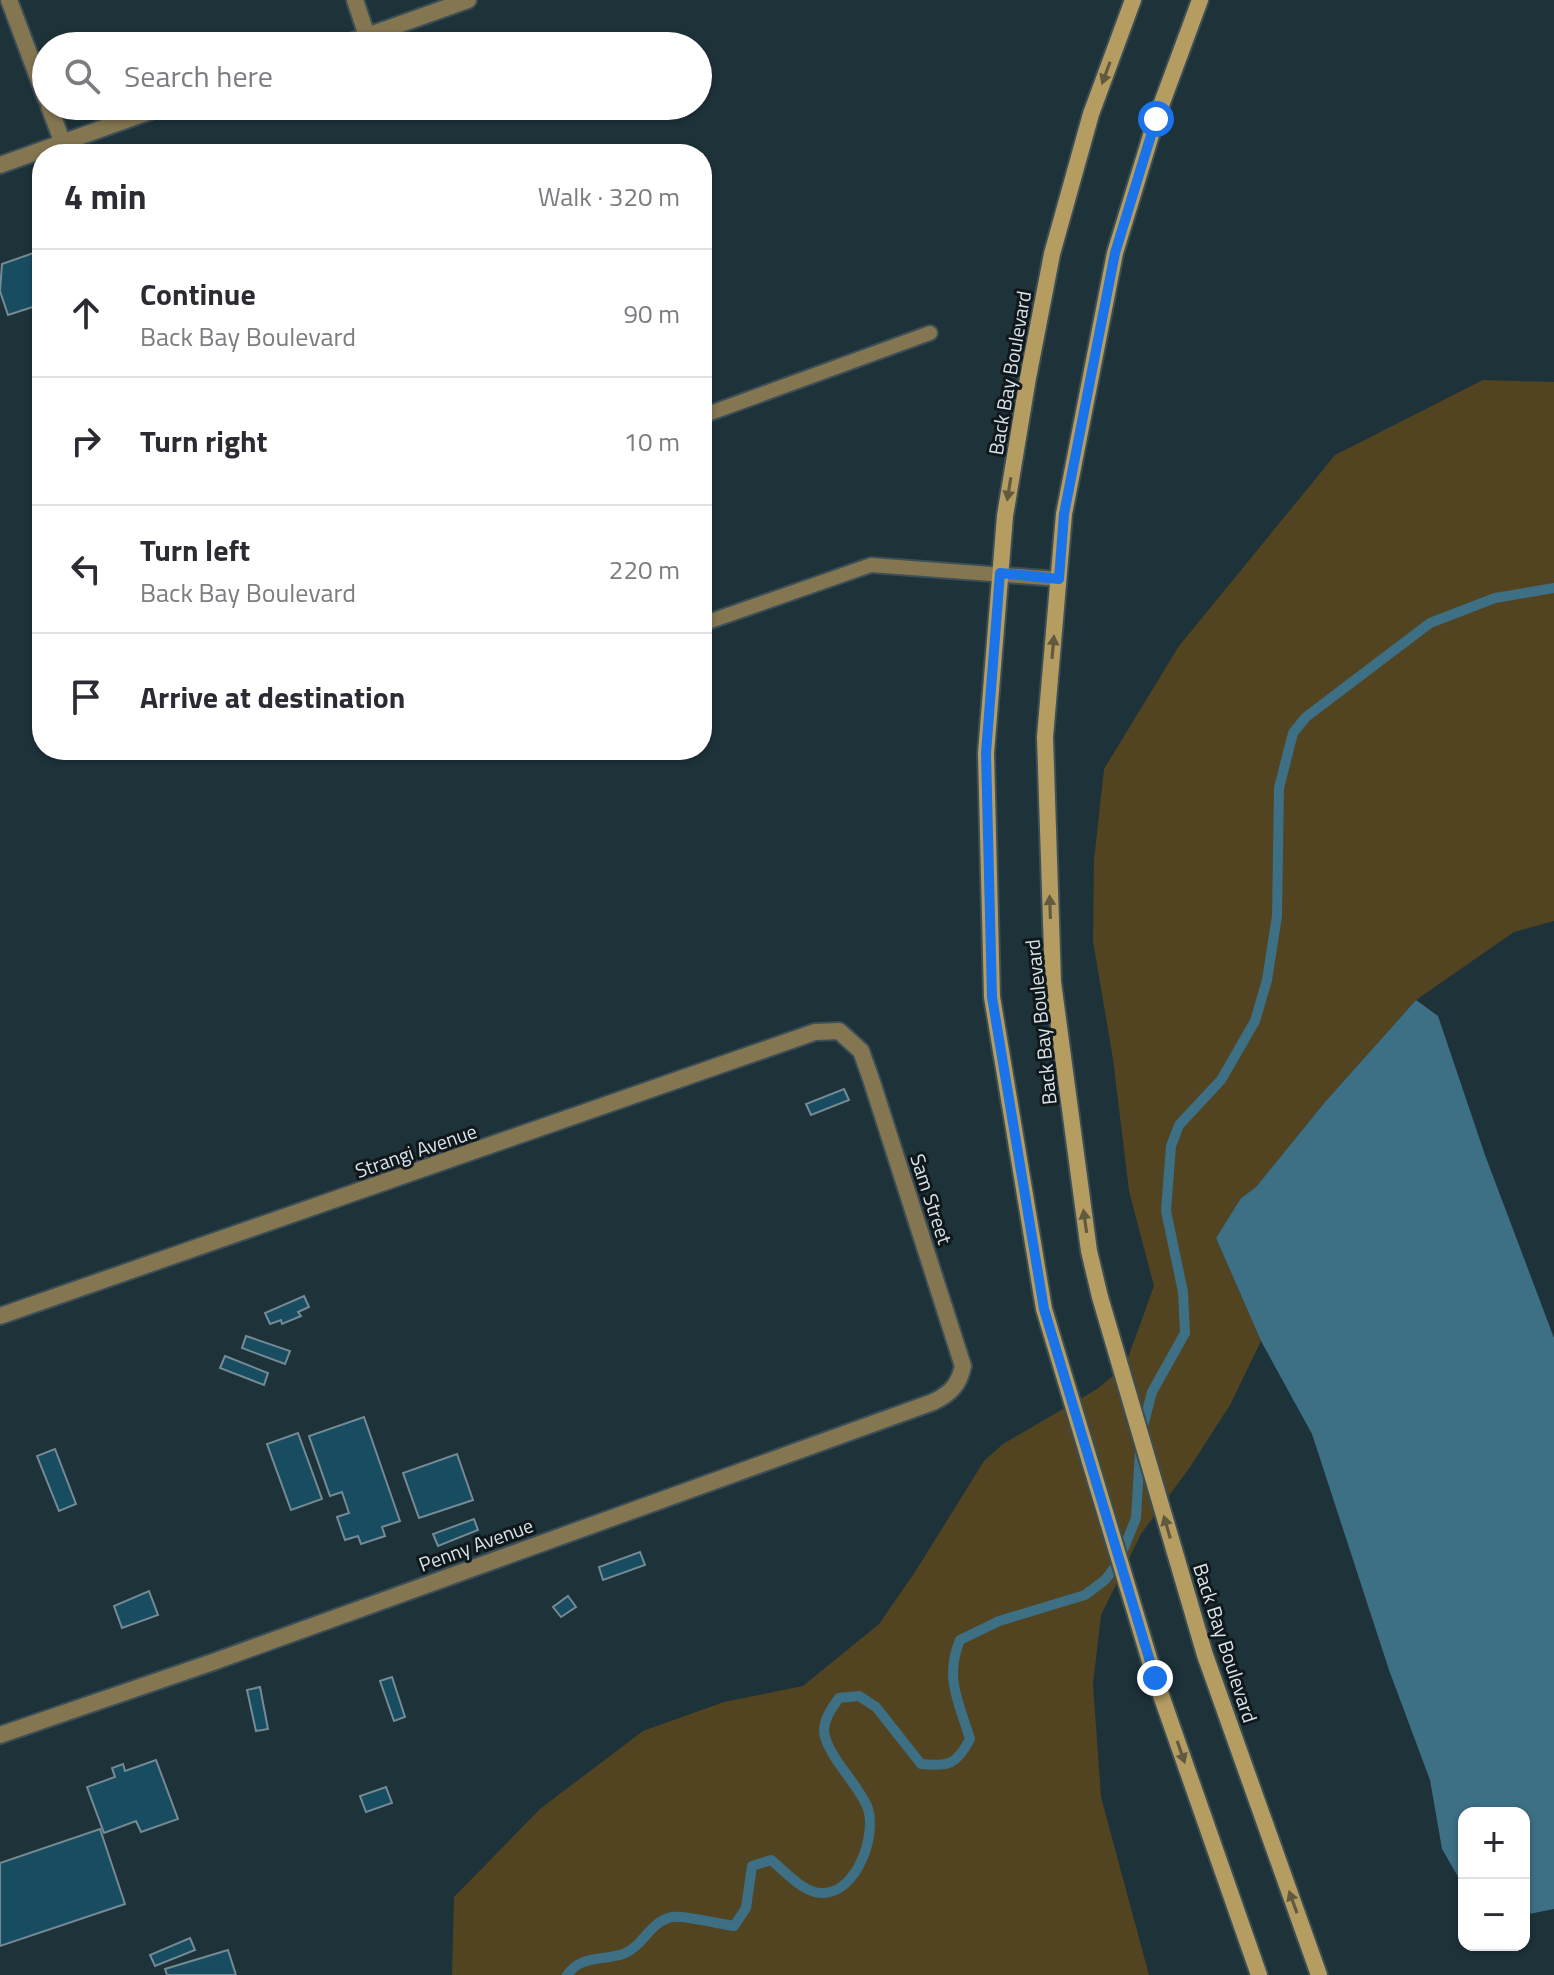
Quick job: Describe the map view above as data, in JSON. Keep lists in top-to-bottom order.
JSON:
{
  "streets": {
    "main road": ["Back Bay Boulevard"],
    "street": ["Strangi Avenue", "Sam Street", "Penny Avenue"]
  },
  "crossings": [
    ["Strangi Avenue", "Sam Street"],
    ["Sam Street", "Penny Avenue"]
  ],
  "page": {
    "search": "Search here",
    "heading": ["4 min", "Walk · 320 m"],
    "list": [
      ["Continue", "Back Bay Boulevard", "90 m"],
      ["Turn right", "10 m"],
      ["Turn left", "Back Bay Boulevard", "220 m"],
      "Arrive at destination"
    ],
    "map_buttons": ["+", "−"]
  }
}
